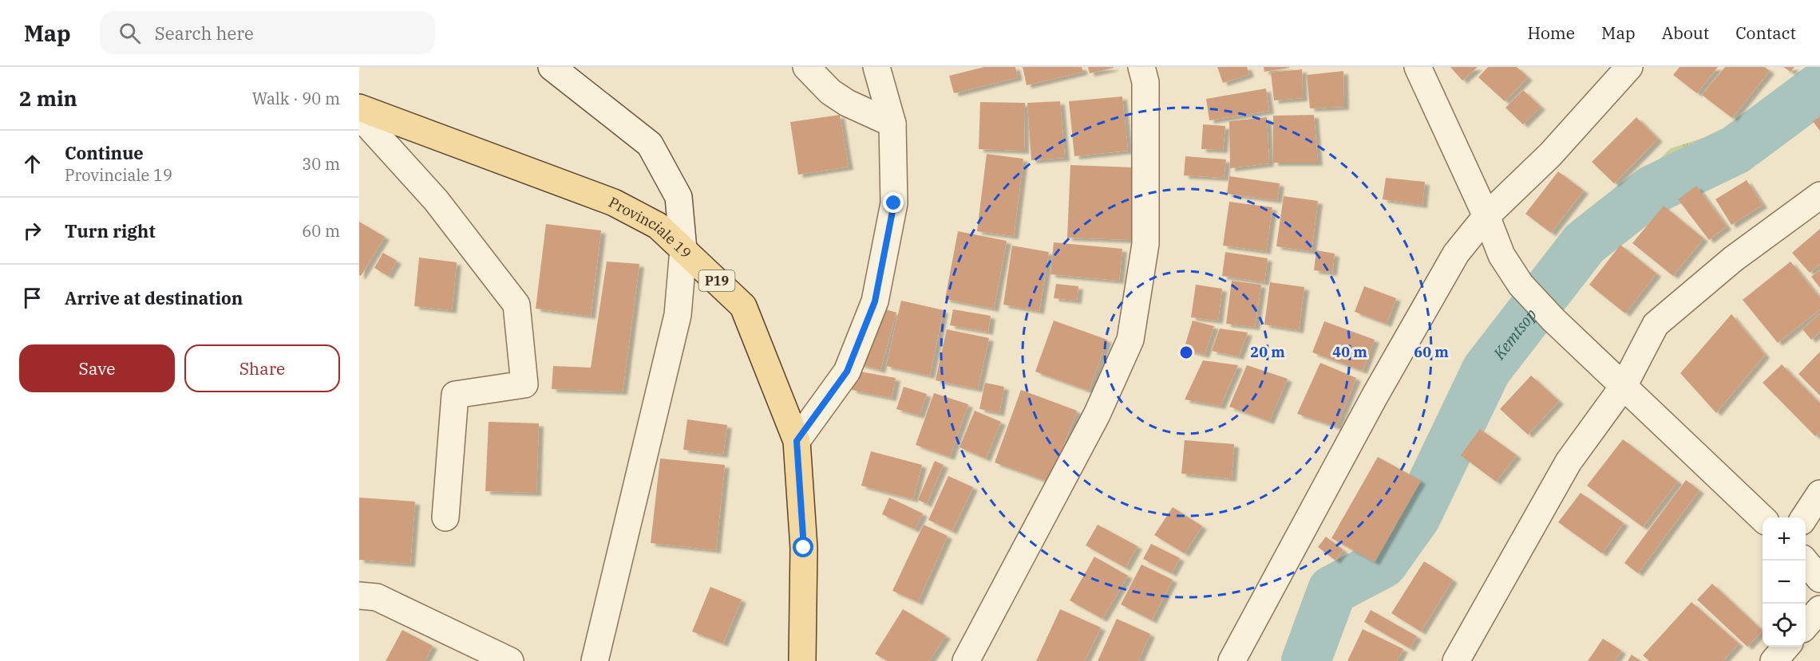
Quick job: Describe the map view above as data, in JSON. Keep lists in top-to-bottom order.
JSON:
{
  "streets": {
    "main road": ["Provinciale 19", "P19"]
  },
  "water": ["Kemtsop"],
  "page": {
    "header": "Map",
    "search": "Search here",
    "nav": [
      "Home",
      "Map",
      "About",
      "Contact"
    ],
    "heading": ["2 min", "Walk · 90 m"],
    "list": [
      ["Continue", "Provinciale 19", "30 m"],
      ["Turn right", "60 m"],
      "Arrive at destination"
    ],
    "buttons": ["Save", "Share"],
    "map_buttons": ["+", "−"]
  },
  "rings": ["20 m", "40 m", "60 m"]
}
